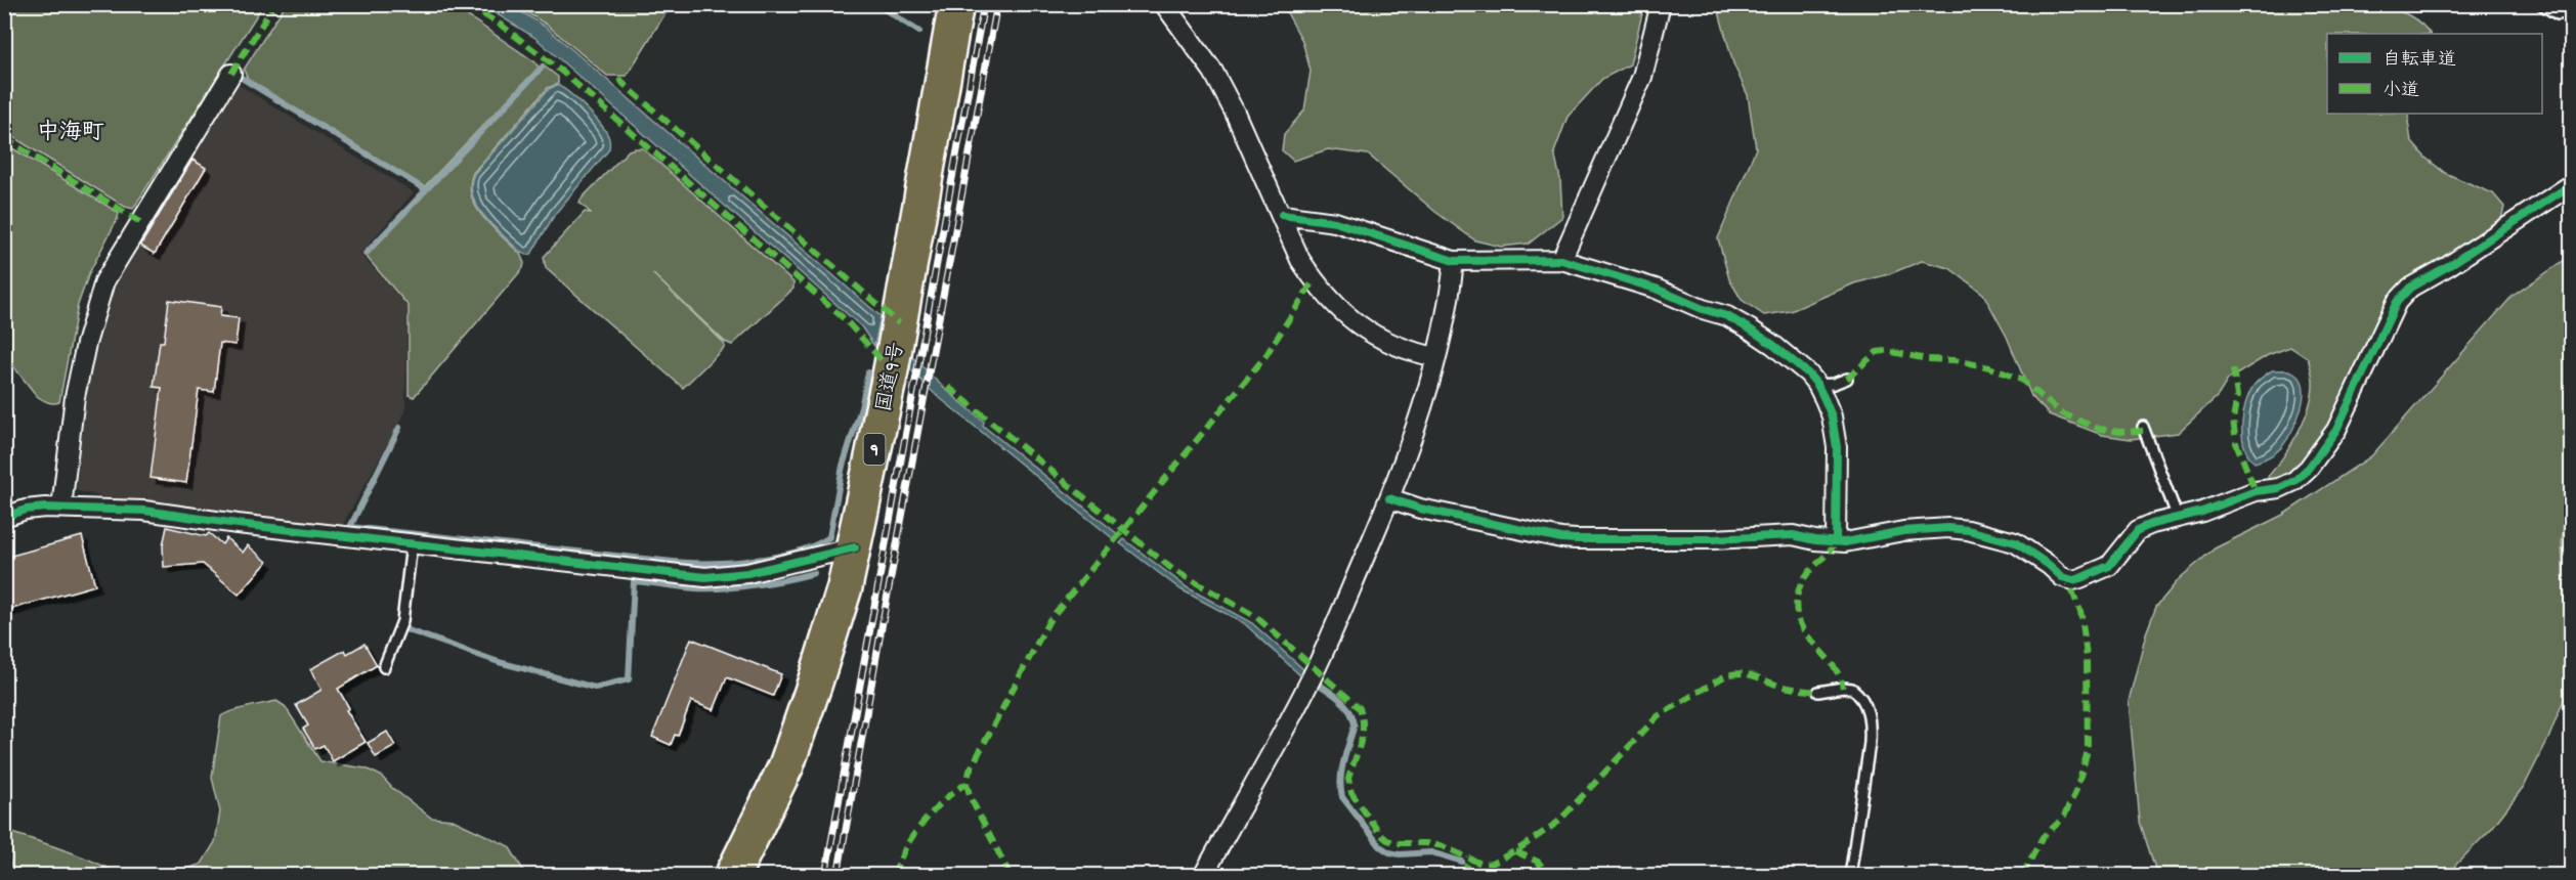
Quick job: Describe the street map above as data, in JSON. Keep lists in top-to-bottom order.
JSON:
{
  "streets": {
    "highway": ["国道9号", "9"]
  },
  "districts": ["中海町"],
  "legend": ["自転車道", "小道"]
}
